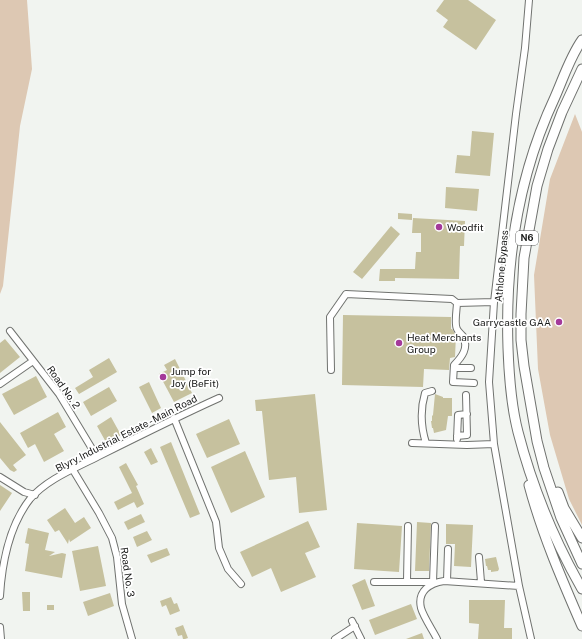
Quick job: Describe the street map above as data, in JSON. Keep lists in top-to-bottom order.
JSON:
{
  "streets": {
    "highway": ["N6", "Athlone Bypass"],
    "street": ["Road No. 2", "Blyry Industrial Estate - Main Road", "Road No. 3"]
  },
  "crossings": [
    ["N6", "Athlone Bypass"],
    ["Road No. 2", "Blyry Industrial Estate - Main Road"],
    ["Blyry Industrial Estate - Main Road", "Road No. 3"]
  ],
  "places": [
    "Woodfit",
    "Garrycastle GAA",
    "Heat Merchants Group",
    "Jump for Joy (BeFit)"
  ]
}
